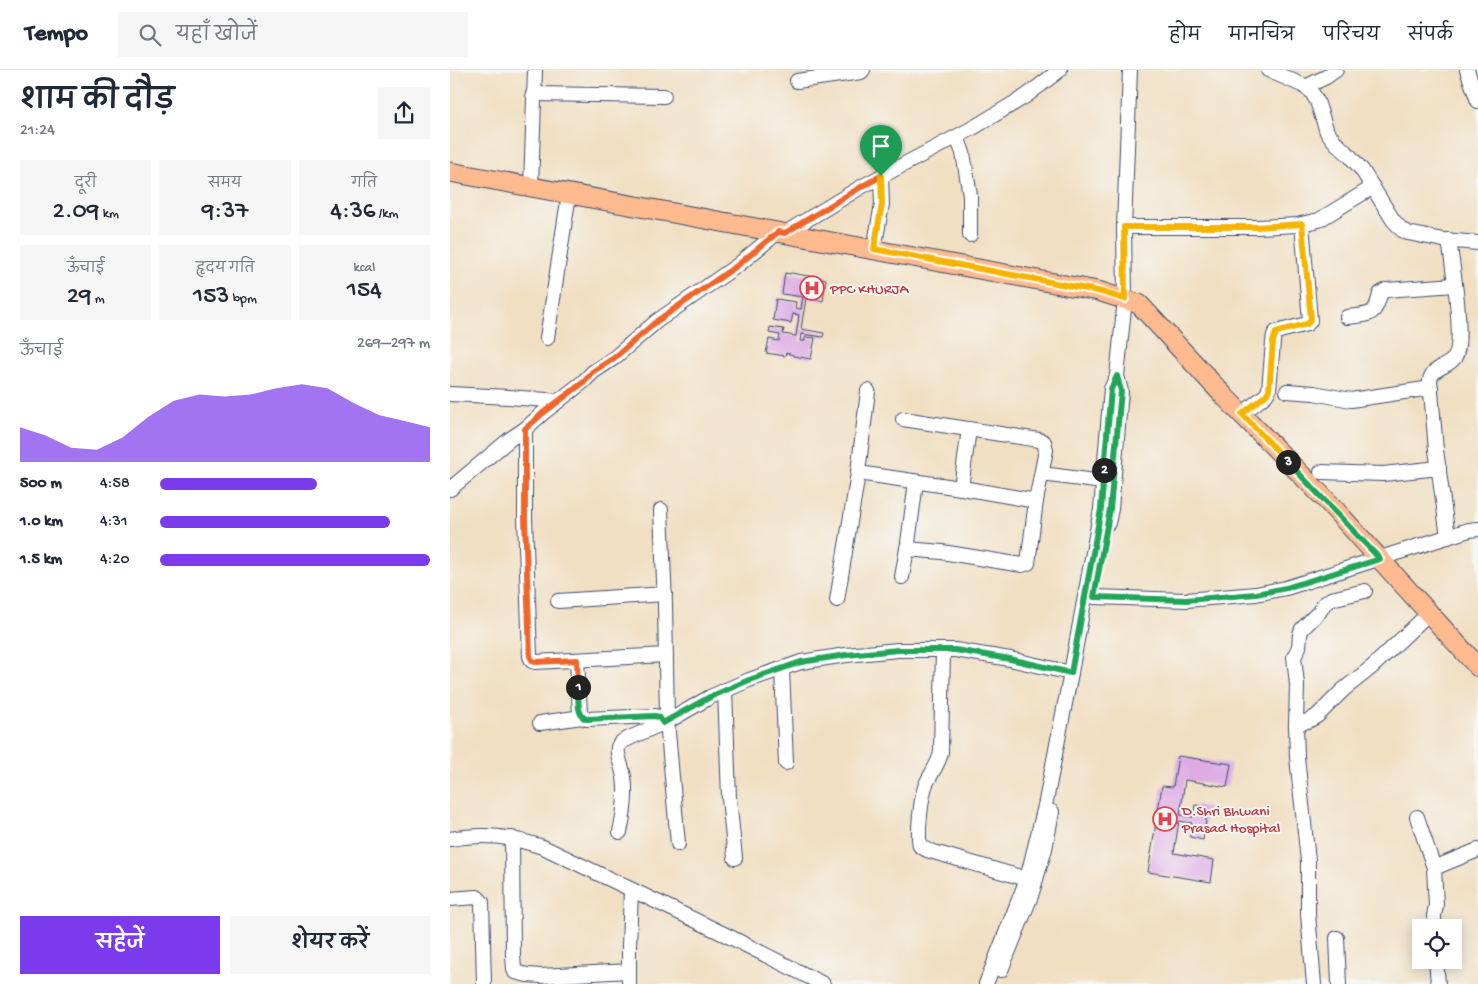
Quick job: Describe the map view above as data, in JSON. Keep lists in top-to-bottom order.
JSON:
{
  "places": {
    "hospital": ["PPC KHURJA", "D.Shri Bhwani Prasad Hospital"]
  },
  "page": {
    "header": "Tempo",
    "search": "यहाँ खोजें",
    "nav": [
      "होम",
      "मानचित्र",
      "परिचय",
      "संपर्क"
    ],
    "heading": ["शाम की दौड़", "21:24"],
    "stats": [
      ["दूरी", "2.09 km"],
      ["समय", "9:37"],
      ["गति", "4:36 /km"],
      ["ऊँचाई", "29 m"],
      ["हृदय गति", "153 bpm"],
      ["kcal", "154"]
    ],
    "chart": ["ऊँचाई", "269–297 m"],
    "pins": ["3", "2", "1"],
    "list": [
      {
        "name": "500 m",
        "note": "4:58"
      },
      {
        "name": "1.0 km",
        "note": "4:31"
      },
      {
        "name": "1.5 km",
        "note": "4:20"
      }
    ],
    "buttons": ["सहेजें", "शेयर करें"]
  }
}
